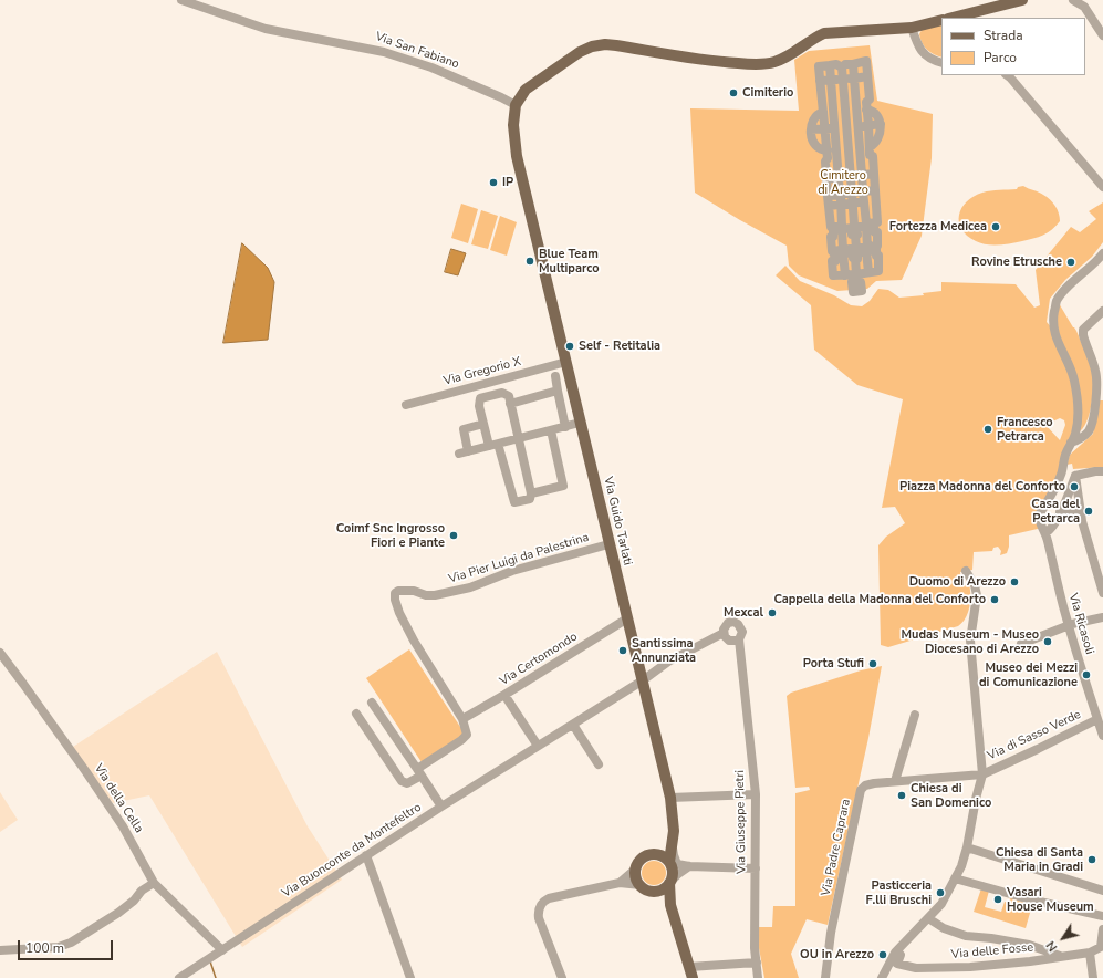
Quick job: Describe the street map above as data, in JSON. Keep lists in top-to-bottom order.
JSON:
{
  "streets": {
    "main road": ["Via Guido Tarlati"],
    "street": [
      "Via San Fabiano",
      "Via Gregorio X",
      "Via Pier Luigi da Palestrina",
      "Via Ricasoli",
      "Via Certomondo",
      "Via di Sasso Verde",
      "Via della Cella",
      "Via Giuseppe Pietri",
      "Via Padre Caprara",
      "Via Buonconte da Montefeltro",
      "Via delle Fosse"
    ]
  },
  "crossings": [
    ["Via Gregorio X", "Via Guido Tarlati"],
    ["Via Guido Tarlati", "Via Pier Luigi da Palestrina"],
    ["Via Guido Tarlati", "Via Certomondo"],
    ["Via Guido Tarlati", "Via Buonconte da Montefeltro"],
    ["Via Pier Luigi da Palestrina", "Via Certomondo"],
    ["Via Ricasoli", "Via di Sasso Verde"],
    ["Via di Sasso Verde", "Via Padre Caprara"],
    ["Via della Cella", "Via Buonconte da Montefeltro"],
    ["Via Giuseppe Pietri", "Via Buonconte da Montefeltro"]
  ],
  "parks": ["Cimitero di Arezzo"],
  "places": [
    "Cimiterio",
    "IP",
    "Fortezza Medicea",
    "Blue Team Multiparco",
    "Rovine Etrusche",
    "Self - Retitalia",
    "Francesco Petrarca",
    "Piazza Madonna del Conforto",
    "Casa del Petrarca",
    "Coimf Snc Ingrosso Fiori e Piante",
    "Duomo di Arezzo",
    "Cappella della Madonna del Conforto",
    "Mexcal",
    "Mudas Museum - Museo Diocesano di Arezzo",
    "Santissima Annunziata",
    "Porta Stufi",
    "Museo dei Mezzi di Comunicazione",
    "Chiesa di San Domenico",
    "Chiesa di Santa Maria in Gradi",
    "Pasticceria F.lli Bruschi",
    "Vasari House Museum",
    "OU in Arezzo"
  ],
  "legend": ["Strada", "Parco"],
  "scale_bar": "100 m",
  "north": "bottom left"
}
